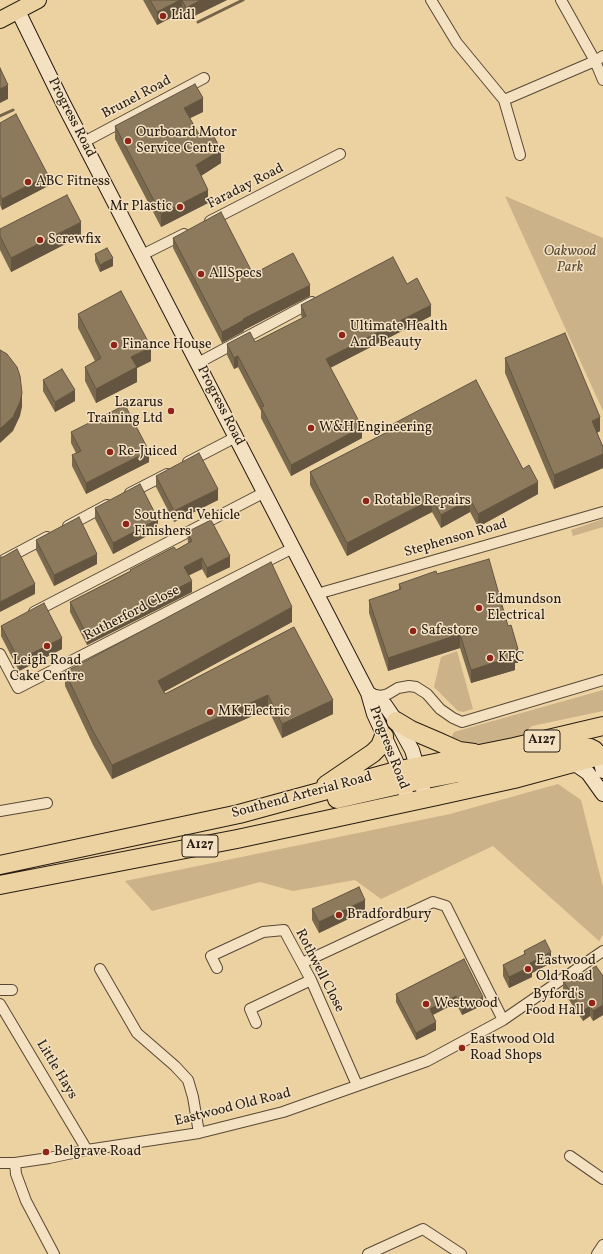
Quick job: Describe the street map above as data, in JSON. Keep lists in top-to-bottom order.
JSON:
{
  "streets": {
    "highway": ["A127", "Southend Arterial Road"],
    "street": [
      "Brunel Road",
      "Progress Road",
      "Faraday Road",
      "Stephenson Road",
      "Rutherford Close",
      "Rothwell Close",
      "Little Hays",
      "Eastwood Old Road"
    ]
  },
  "crossings": [
    ["Brunel Road", "Progress Road"],
    ["Progress Road", "Stephenson Road"],
    ["Progress Road", "Rutherford Close"],
    ["Progress Road", "A127"],
    ["Progress Road", "Southend Arterial Road"],
    ["A127", "Southend Arterial Road"],
    ["Rothwell Close", "Eastwood Old Road"],
    ["Little Hays", "Eastwood Old Road"]
  ],
  "parks": ["Oakwood Park"],
  "places": [
    "Lidl",
    "Ourboard Motor Service Centre",
    "ABC Fitness",
    "Mr Plastic",
    "Screwfix",
    "AllSpecs",
    "Ultimate Health And Beauty",
    "Finance House",
    "Lazarus Training Ltd",
    "W&H Engineering",
    "Re-Juiced",
    "Rotable Repairs",
    "Southend Vehicle Finishers",
    "Edmundson Electrical",
    "Safestore",
    "Leigh Road Cake Centre",
    "KFC",
    "MK Electric",
    "Bradfordbury",
    "Eastwood Old Road",
    "Byford's Food Hall",
    "Westwood",
    "Eastwood Old Road Shops",
    "Belgrave Road"
  ]
}
